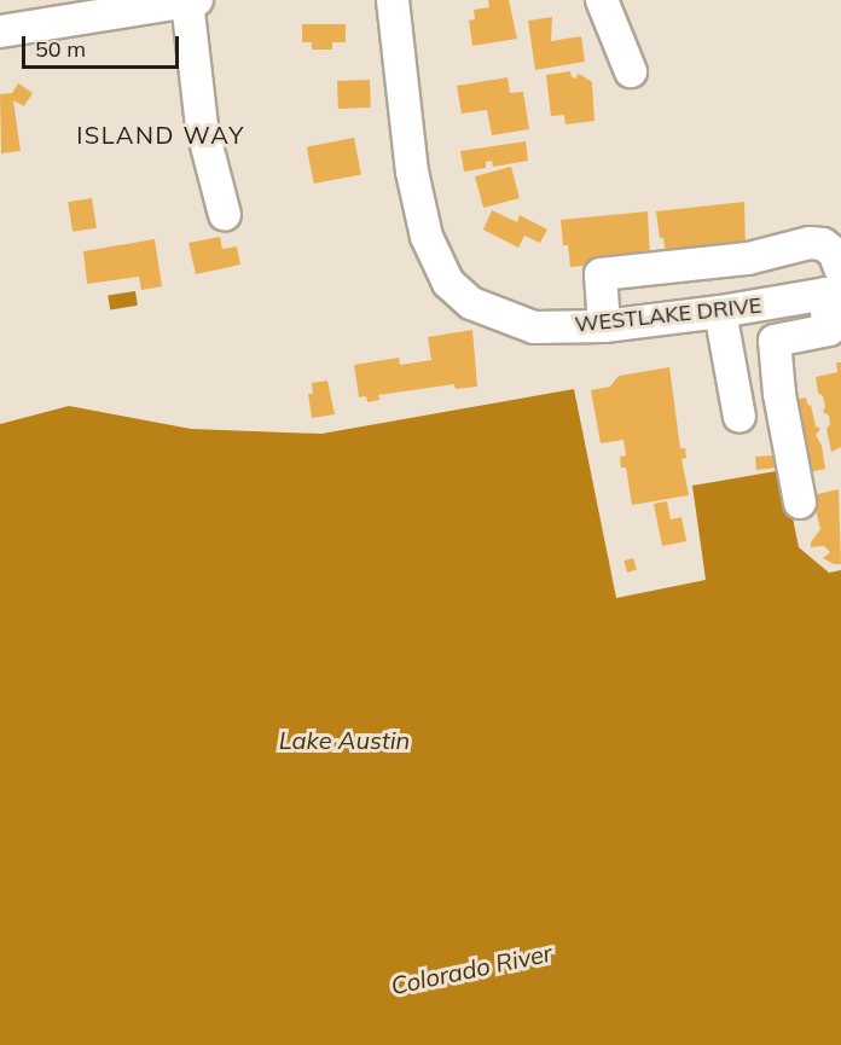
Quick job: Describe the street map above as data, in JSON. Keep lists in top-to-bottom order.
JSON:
{
  "streets": {
    "street": ["WESTLAKE DRIVE"]
  },
  "districts": ["ISLAND WAY"],
  "water": ["Lake Austin", "Colorado River"],
  "scale_bar": "50 m"
}
